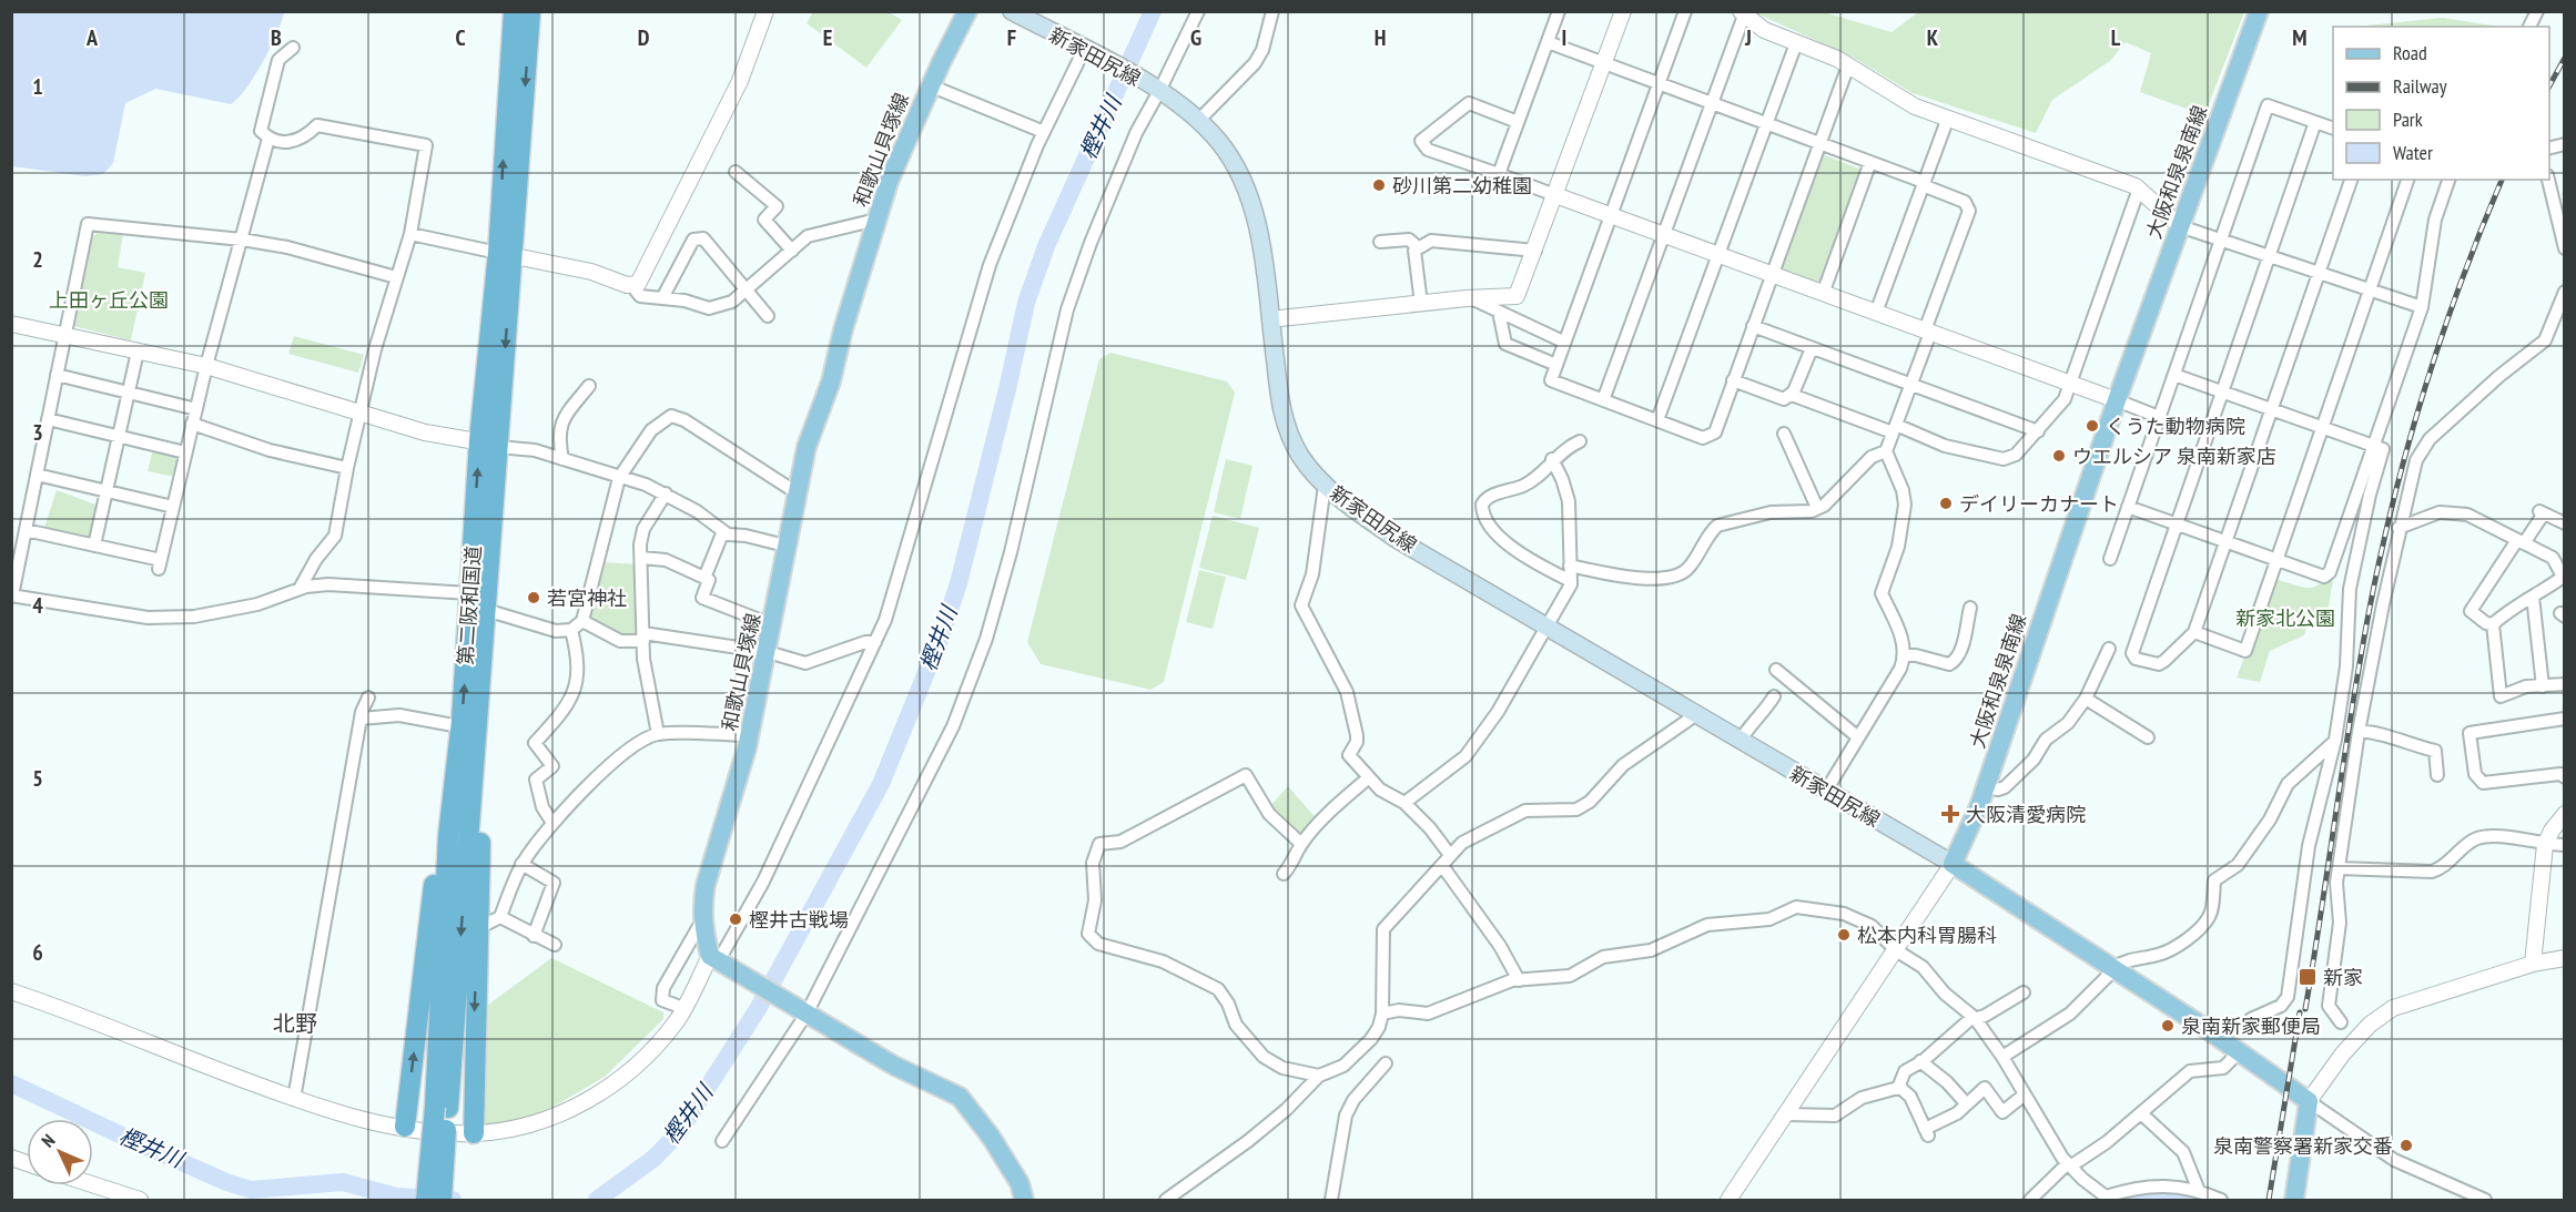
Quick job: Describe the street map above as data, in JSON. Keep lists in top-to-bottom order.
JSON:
{
  "streets": {
    "highway": ["第二阪和国道"],
    "main road": ["新家田尻線", "和歌山貝塚線", "大阪和泉泉南線"]
  },
  "crossings": [
    ["新家田尻線", "大阪和泉泉南線"]
  ],
  "districts": ["北野"],
  "water": ["樫井川"],
  "parks": ["上田ヶ丘公園", "新家北公園"],
  "places": {
    "other": [
      "砂川第二幼稚園",
      "くうた動物病院",
      "ウエルシア 泉南新家店",
      "デイリーカナート",
      "若宮神社",
      "樫井古戦場",
      "松本内科胃腸科",
      "泉南新家郵便局",
      "泉南警察署新家交番"
    ],
    "health": ["大阪清愛病院"],
    "transit": ["新家"]
  },
  "legend": [
    "Road",
    "Railway",
    "Park",
    "Water"
  ],
  "north": "top left",
  "grid": {
    "columns": [
      "A",
      "B",
      "C",
      "D",
      "E",
      "F",
      "G",
      "H",
      "I",
      "J",
      "K",
      "L",
      "M"
    ],
    "rows": [
      "1",
      "2",
      "3",
      "4",
      "5",
      "6"
    ]
  }
}
